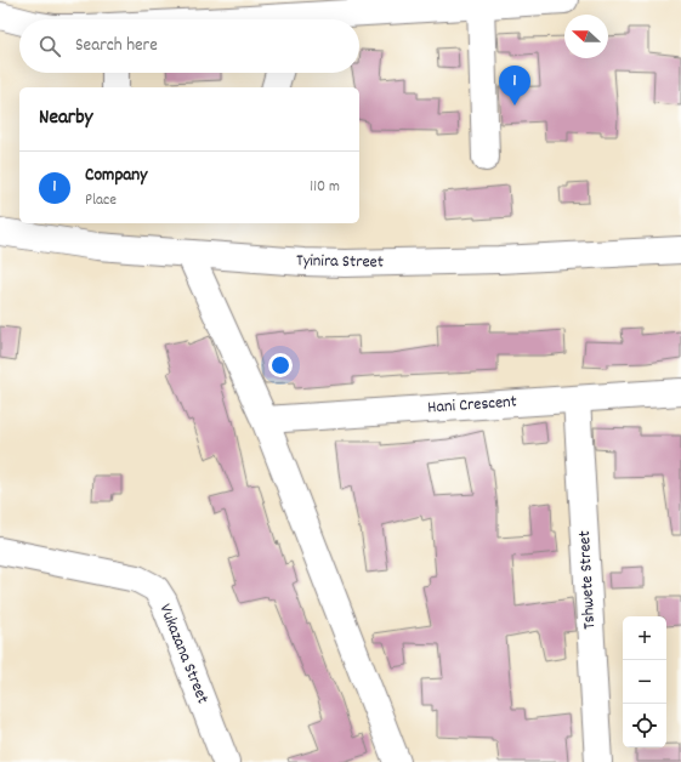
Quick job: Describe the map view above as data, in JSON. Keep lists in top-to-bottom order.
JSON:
{
  "streets": {
    "street": [
      "Tyinira Street",
      "Hani Crescent",
      "Tshwete Street",
      "Vukazana Street"
    ]
  },
  "crossings": [
    ["Hani Crescent", "Tshwete Street"]
  ],
  "north": "left",
  "page": {
    "search": "Search here",
    "pins": "1",
    "heading": "Nearby",
    "list": [
      {
        "mark": "1",
        "name": "Company",
        "note": "Place",
        "value": "110 m"
      }
    ],
    "map_buttons": ["+", "−"]
  }
}
